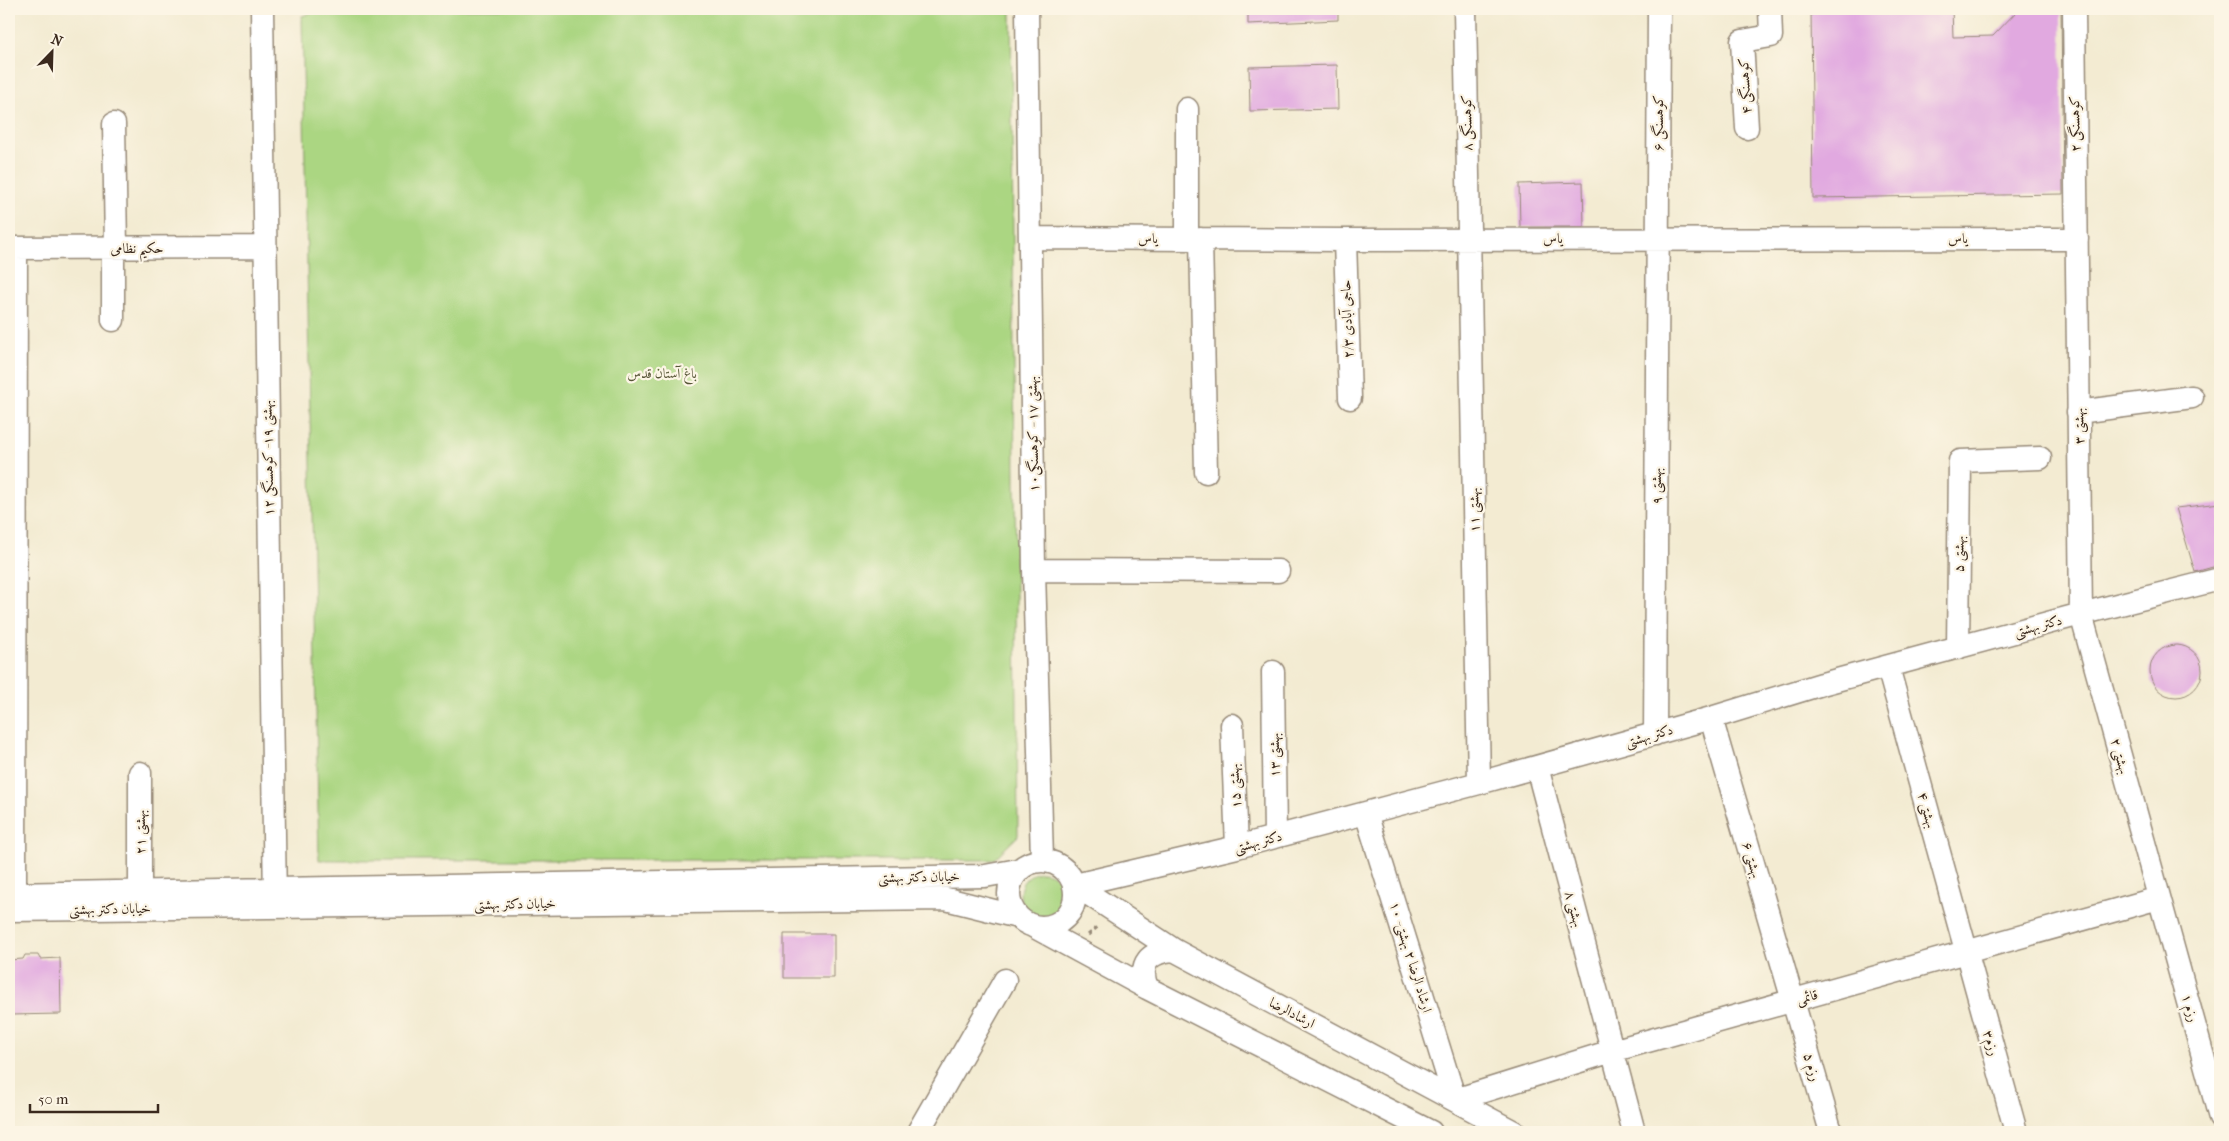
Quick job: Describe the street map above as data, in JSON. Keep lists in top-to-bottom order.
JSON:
{
  "streets": {
    "street": [
      "کوهسنگی ۴",
      "کوهسنگی ۸",
      "کوهسنگی ۶",
      "کوهسنگی ۲",
      "یاس",
      "حکیم نظامی",
      "حاجی آبادی ۲/۳",
      "بهشتی ۳",
      "بهشتی ۱۷ - کوهسنگی۱۰",
      "بهشتی ۱۹- کوهسنگی ۱۲",
      "بهشتی ۹",
      "بهشتی ۱۱",
      "بهشتی ۵",
      "دکتر بهشتی",
      "بهشتی ۱۳",
      "بهشتی ۲",
      "بهشتی ۱۵",
      "بهشتی ۴",
      "بهشتی ۲۱",
      "بهشتی ۶",
      "خیابان دکتر بهشتی",
      "بهشتی ۸",
      "ارشاد الرضا ۲ بهشتی- ۱۰",
      "قائمی",
      "رزم ۱",
      "ارشادالرضا",
      "رزم۳",
      "رزم ۵"
    ]
  },
  "crossings": [
    ["کوهسنگی ۸", "یاس"],
    ["کوهسنگی ۸", "بهشتی ۱۱"],
    ["کوهسنگی ۶", "یاس"],
    ["کوهسنگی ۶", "بهشتی ۹"],
    ["کوهسنگی ۲", "یاس"],
    ["کوهسنگی ۲", "بهشتی ۳"],
    ["یاس", "حاجی آبادی ۲/۳"],
    ["یاس", "بهشتی ۳"],
    ["یاس", "بهشتی ۱۷ - کوهسنگی۱۰"],
    ["یاس", "بهشتی ۹"],
    ["یاس", "بهشتی ۱۱"],
    ["حکیم نظامی", "بهشتی ۱۹- کوهسنگی ۱۲"],
    ["بهشتی ۳", "دکتر بهشتی"],
    ["بهشتی ۳", "بهشتی ۲"],
    ["بهشتی ۱۷ - کوهسنگی۱۰", "دکتر بهشتی"],
    ["بهشتی ۱۷ - کوهسنگی۱۰", "خیابان دکتر بهشتی"],
    ["بهشتی ۱۷ - کوهسنگی۱۰", "ارشادالرضا"],
    ["بهشتی ۱۹- کوهسنگی ۱۲", "خیابان دکتر بهشتی"],
    ["بهشتی ۹", "دکتر بهشتی"],
    ["بهشتی ۱۱", "دکتر بهشتی"],
    ["بهشتی ۵", "دکتر بهشتی"],
    ["دکتر بهشتی", "بهشتی ۱۳"],
    ["دکتر بهشتی", "بهشتی ۲"],
    ["دکتر بهشتی", "بهشتی ۱۵"],
    ["دکتر بهشتی", "بهشتی ۴"],
    ["دکتر بهشتی", "بهشتی ۶"],
    ["دکتر بهشتی", "خیابان دکتر بهشتی"],
    ["دکتر بهشتی", "بهشتی ۸"],
    ["دکتر بهشتی", "ارشاد الرضا ۲ بهشتی- ۱۰"],
    ["دکتر بهشتی", "ارشادالرضا"],
    ["بهشتی ۲", "قائمی"],
    ["بهشتی ۲", "رزم ۱"],
    ["بهشتی ۴", "قائمی"],
    ["بهشتی ۴", "رزم۳"],
    ["بهشتی ۲۱", "خیابان دکتر بهشتی"],
    ["بهشتی ۶", "قائمی"],
    ["بهشتی ۶", "رزم ۵"],
    ["خیابان دکتر بهشتی", "ارشادالرضا"],
    ["بهشتی ۸", "قائمی"],
    ["ارشاد الرضا ۲ بهشتی- ۱۰", "قائمی"],
    ["ارشاد الرضا ۲ بهشتی- ۱۰", "ارشادالرضا"],
    ["قائمی", "رزم ۱"],
    ["قائمی", "ارشادالرضا"],
    ["قائمی", "رزم۳"],
    ["قائمی", "رزم ۵"]
  ],
  "parks": ["باغ آستان قدس"],
  "scale_bar": "50 m",
  "north": "top right"
}
